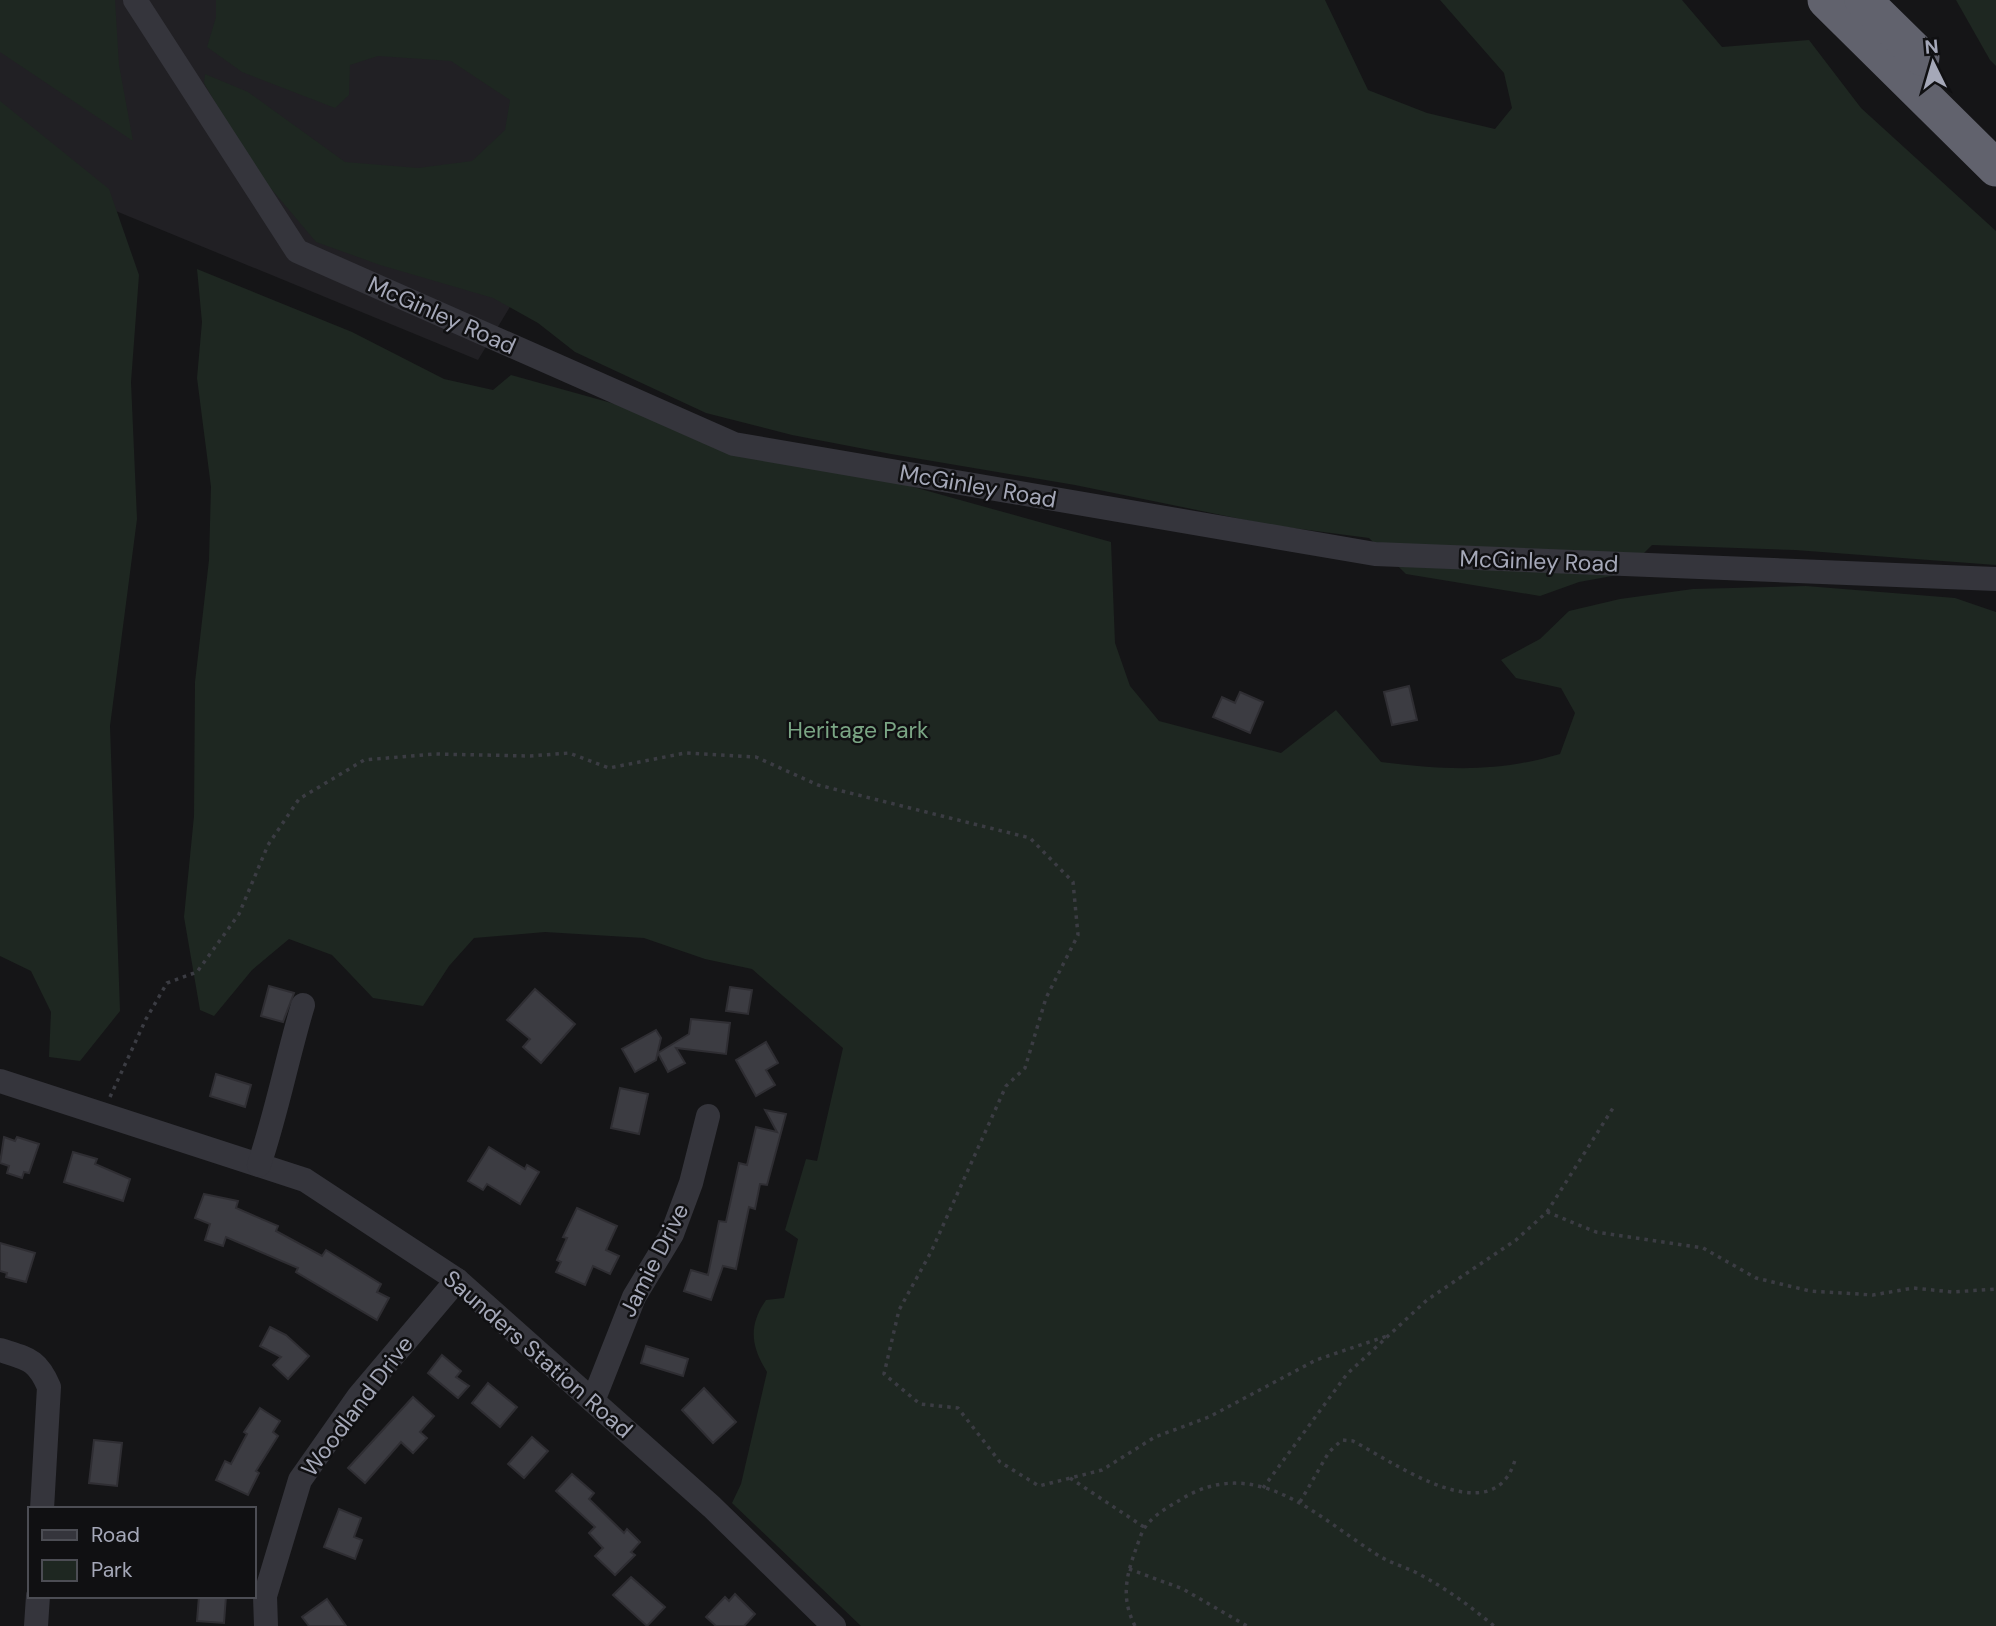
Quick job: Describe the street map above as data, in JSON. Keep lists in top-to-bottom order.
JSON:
{
  "streets": {
    "street": [
      "McGinley Road",
      "Jamie Drive",
      "Saunders Station Road",
      "Woodland Drive"
    ]
  },
  "crossings": [
    ["Jamie Drive", "Saunders Station Road"],
    ["Saunders Station Road", "Woodland Drive"]
  ],
  "parks": ["Heritage Park"],
  "legend": ["Road", "Park"],
  "north": "top"
}
